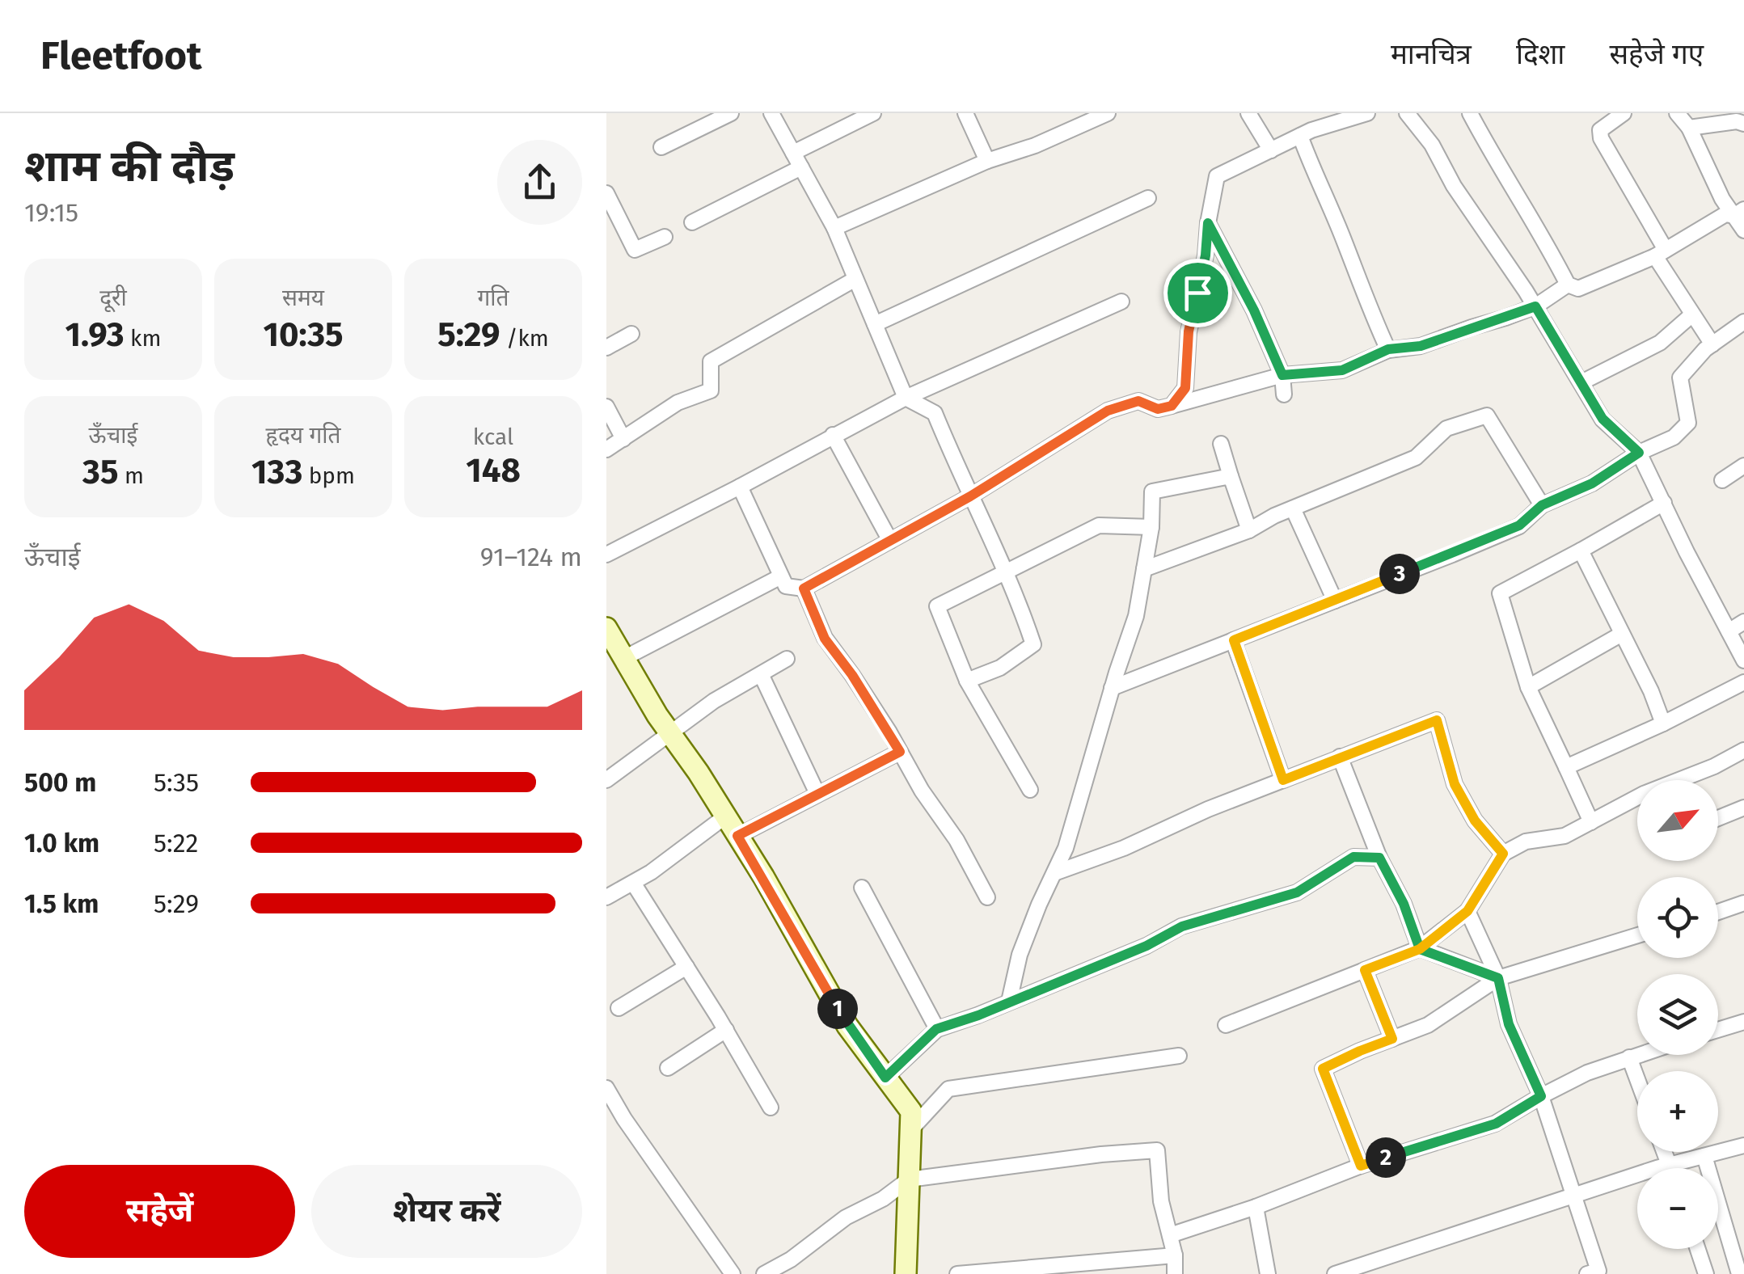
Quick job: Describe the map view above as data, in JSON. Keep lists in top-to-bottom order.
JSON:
{
  "north": "top right",
  "page": {
    "header": "Fleetfoot",
    "nav": ["मानचित्र", "दिशा", "सहेजे गए"],
    "heading": ["शाम की दौड़", "19:15"],
    "stats": [
      ["दूरी", "1.93 km"],
      ["समय", "10:35"],
      ["गति", "5:29 /km"],
      ["ऊँचाई", "35 m"],
      ["हृदय गति", "133 bpm"],
      ["kcal", "148"]
    ],
    "chart": ["ऊँचाई", "91–124 m"],
    "pins": ["3", "1", "2"],
    "list": [
      {
        "name": "500 m",
        "note": "5:35"
      },
      {
        "name": "1.0 km",
        "note": "5:22"
      },
      {
        "name": "1.5 km",
        "note": "5:29"
      }
    ],
    "map_buttons": ["+", "−"],
    "buttons": ["सहेजें", "शेयर करें"]
  }
}
